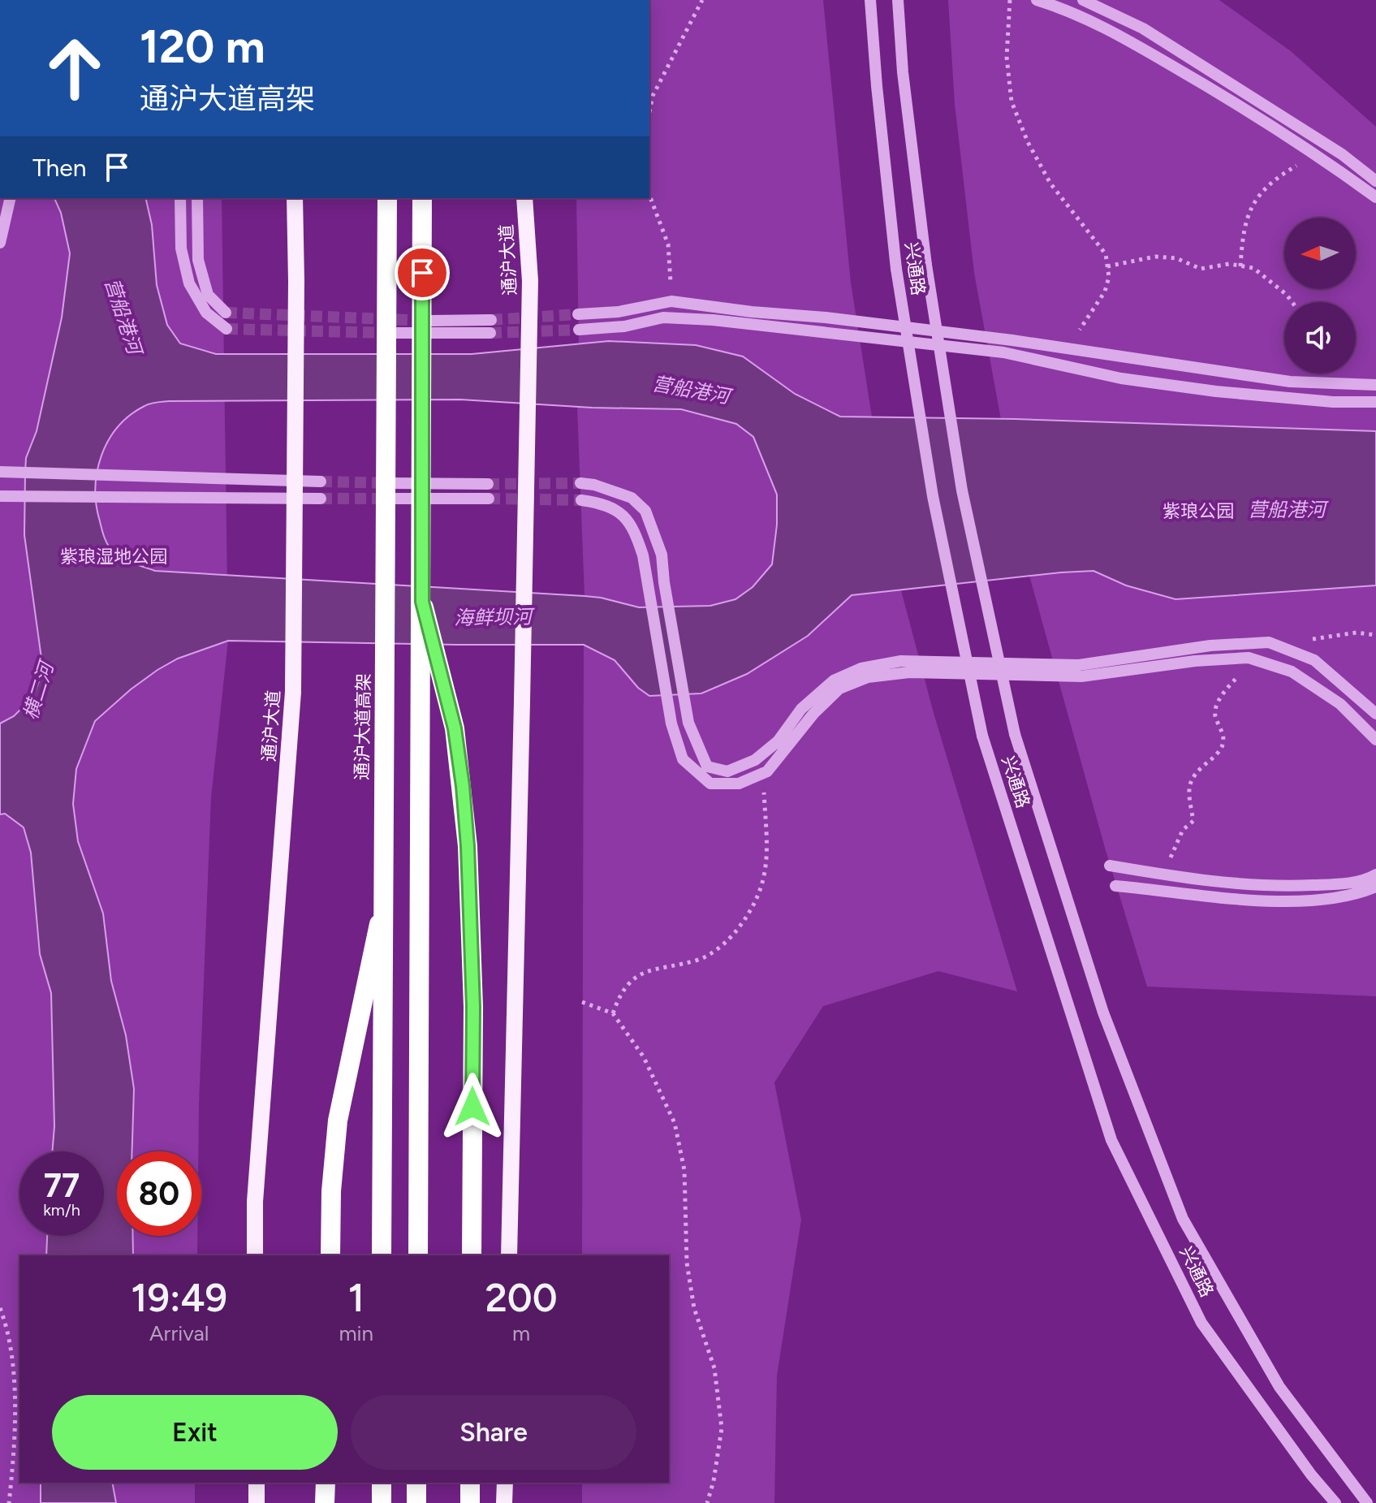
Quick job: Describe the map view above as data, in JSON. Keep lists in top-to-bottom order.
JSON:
{
  "streets": {
    "highway": ["通沪大道高架"],
    "main road": ["通沪大道"],
    "street": ["兴通路"]
  },
  "water": ["营船港河", "海鲜坝河", "横二河"],
  "parks": ["紫琅公园", "紫琅湿地公园"],
  "north": "left",
  "page": {
    "turn": ["120 m", "通沪大道高架"],
    "then": "Then",
    "speed": "77 km/h",
    "limit": "80",
    "eta": [
      "19:49",
      "Arrival",
      "1",
      "min",
      "200",
      "m"
    ],
    "buttons": ["Exit", "Share"]
  }
}
